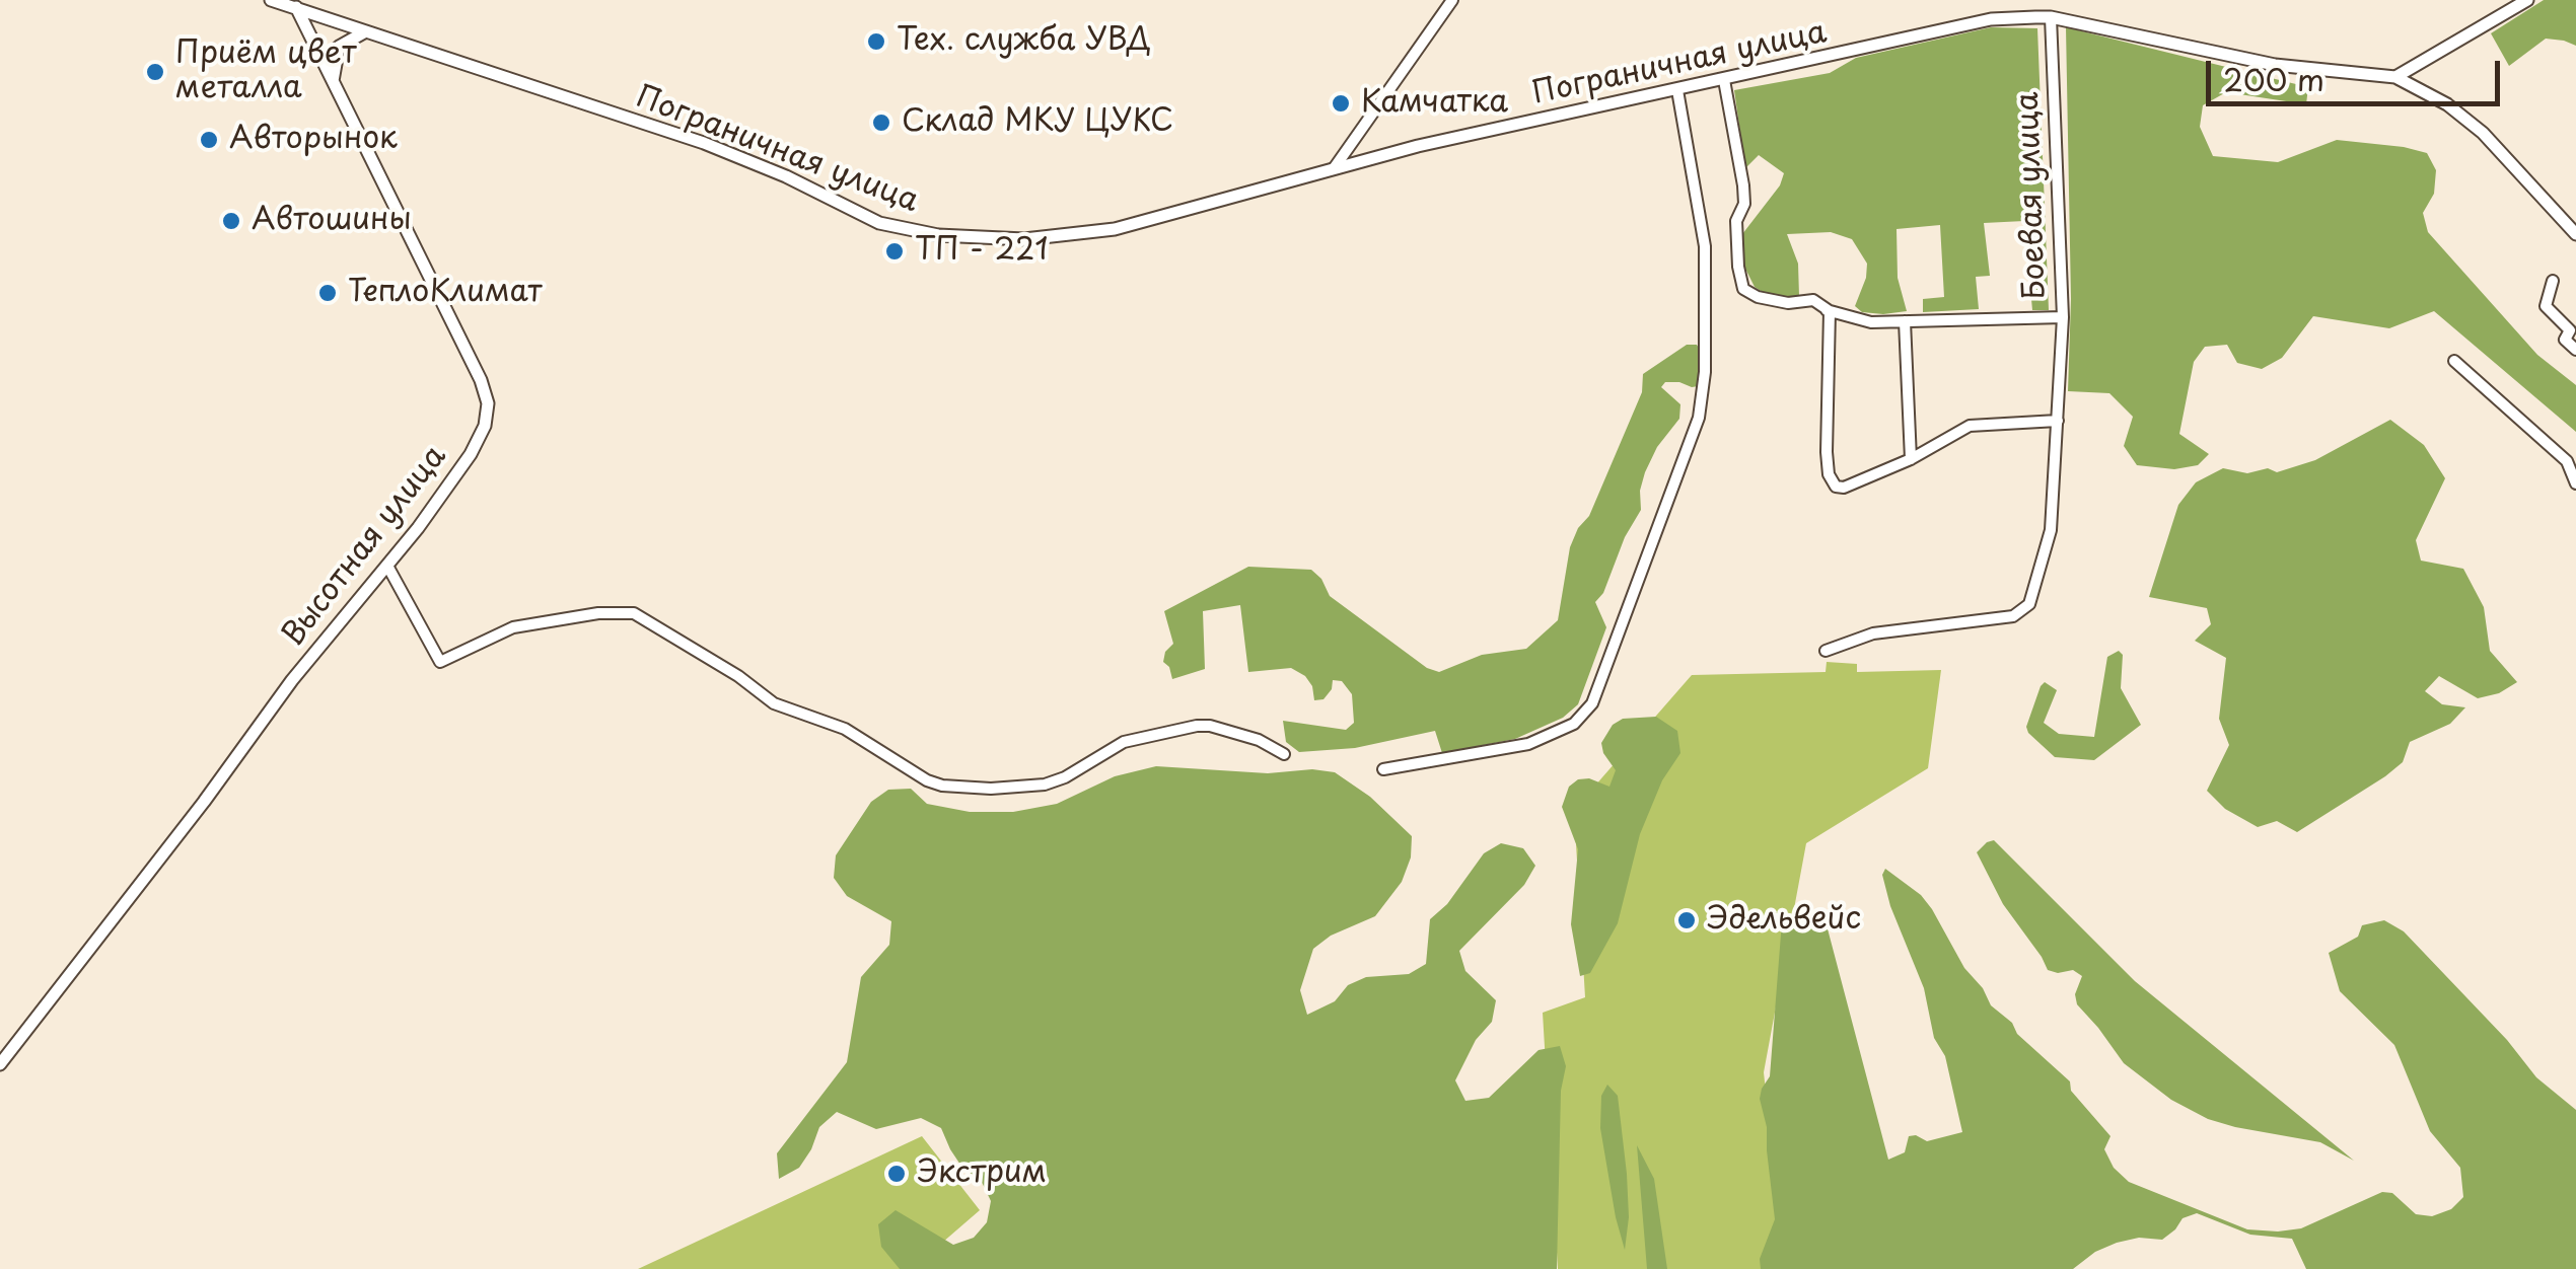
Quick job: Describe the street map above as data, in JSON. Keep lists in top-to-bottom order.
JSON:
{
  "streets": {
    "street": ["Пограничная улица", "Боевая улица", "Высотная улица"]
  },
  "crossings": [
    ["Пограничная улица", "Боевая улица"],
    ["Пограничная улица", "Высотная улица"]
  ],
  "places": [
    "Тех. служба УВД",
    "Приём цвет металла",
    "Камчатка",
    "Склад МКУ ЦУКС",
    "Авторынок",
    "Автошины",
    "ТП - 221",
    "ТеплоКлимат",
    "Эдельвейс",
    "Экстрим"
  ],
  "scale_bar": "200 m"
}
